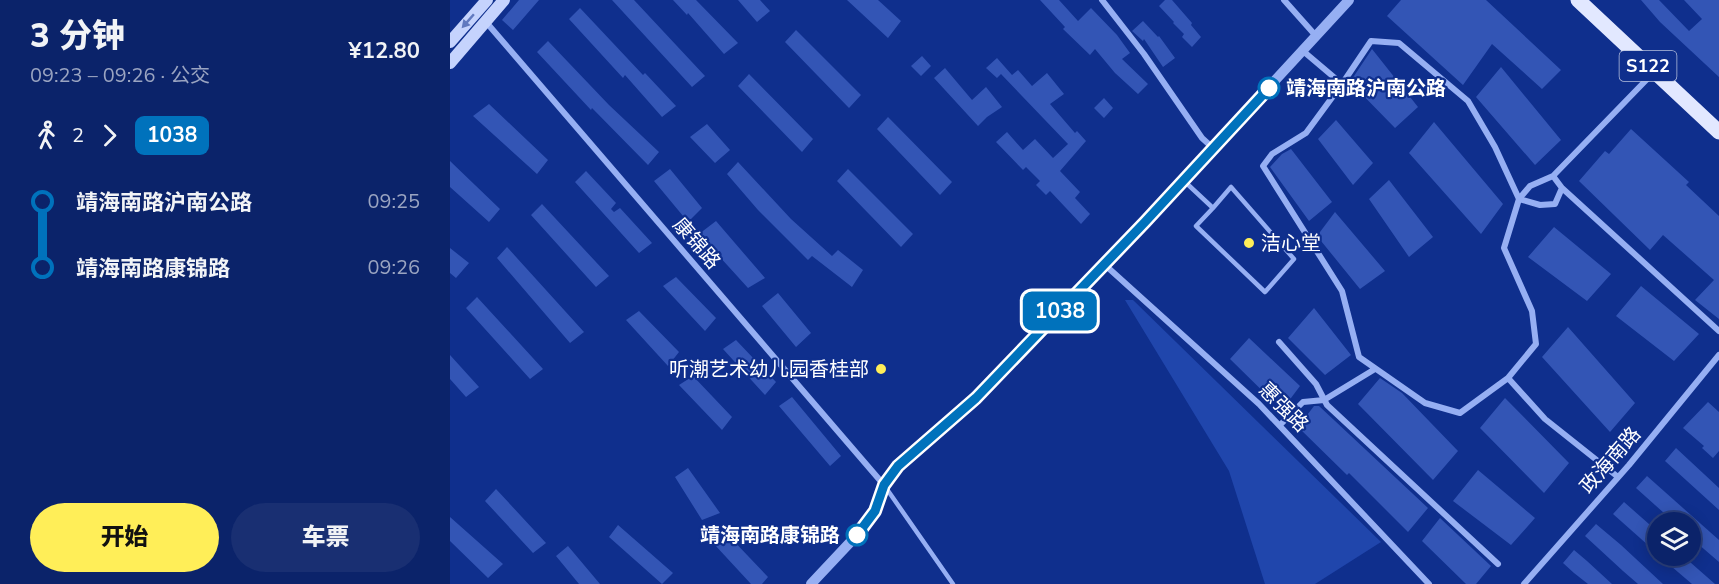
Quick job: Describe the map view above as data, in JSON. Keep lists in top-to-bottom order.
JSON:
{
  "streets": {
    "main road": ["S122"],
    "street": ["康锦路", "惠强路", "政海南路"]
  },
  "places": [
    "靖海南路沪南公路",
    "洁心堂",
    "听潮艺术幼儿园香桂部",
    "靖海南路康锦路"
  ],
  "lines": ["bus line 1038"],
  "page": {
    "heading": ["3 分钟", "09:23 – 09:26 · 公交", "¥12.80"],
    "on_map": "1038",
    "legs": ["2", "1038"],
    "list": [
      {
        "name": "靖海南路沪南公路",
        "value": "09:25"
      },
      {
        "name": "靖海南路康锦路",
        "value": "09:26"
      }
    ],
    "buttons": ["开始", "车票"]
  }
}
